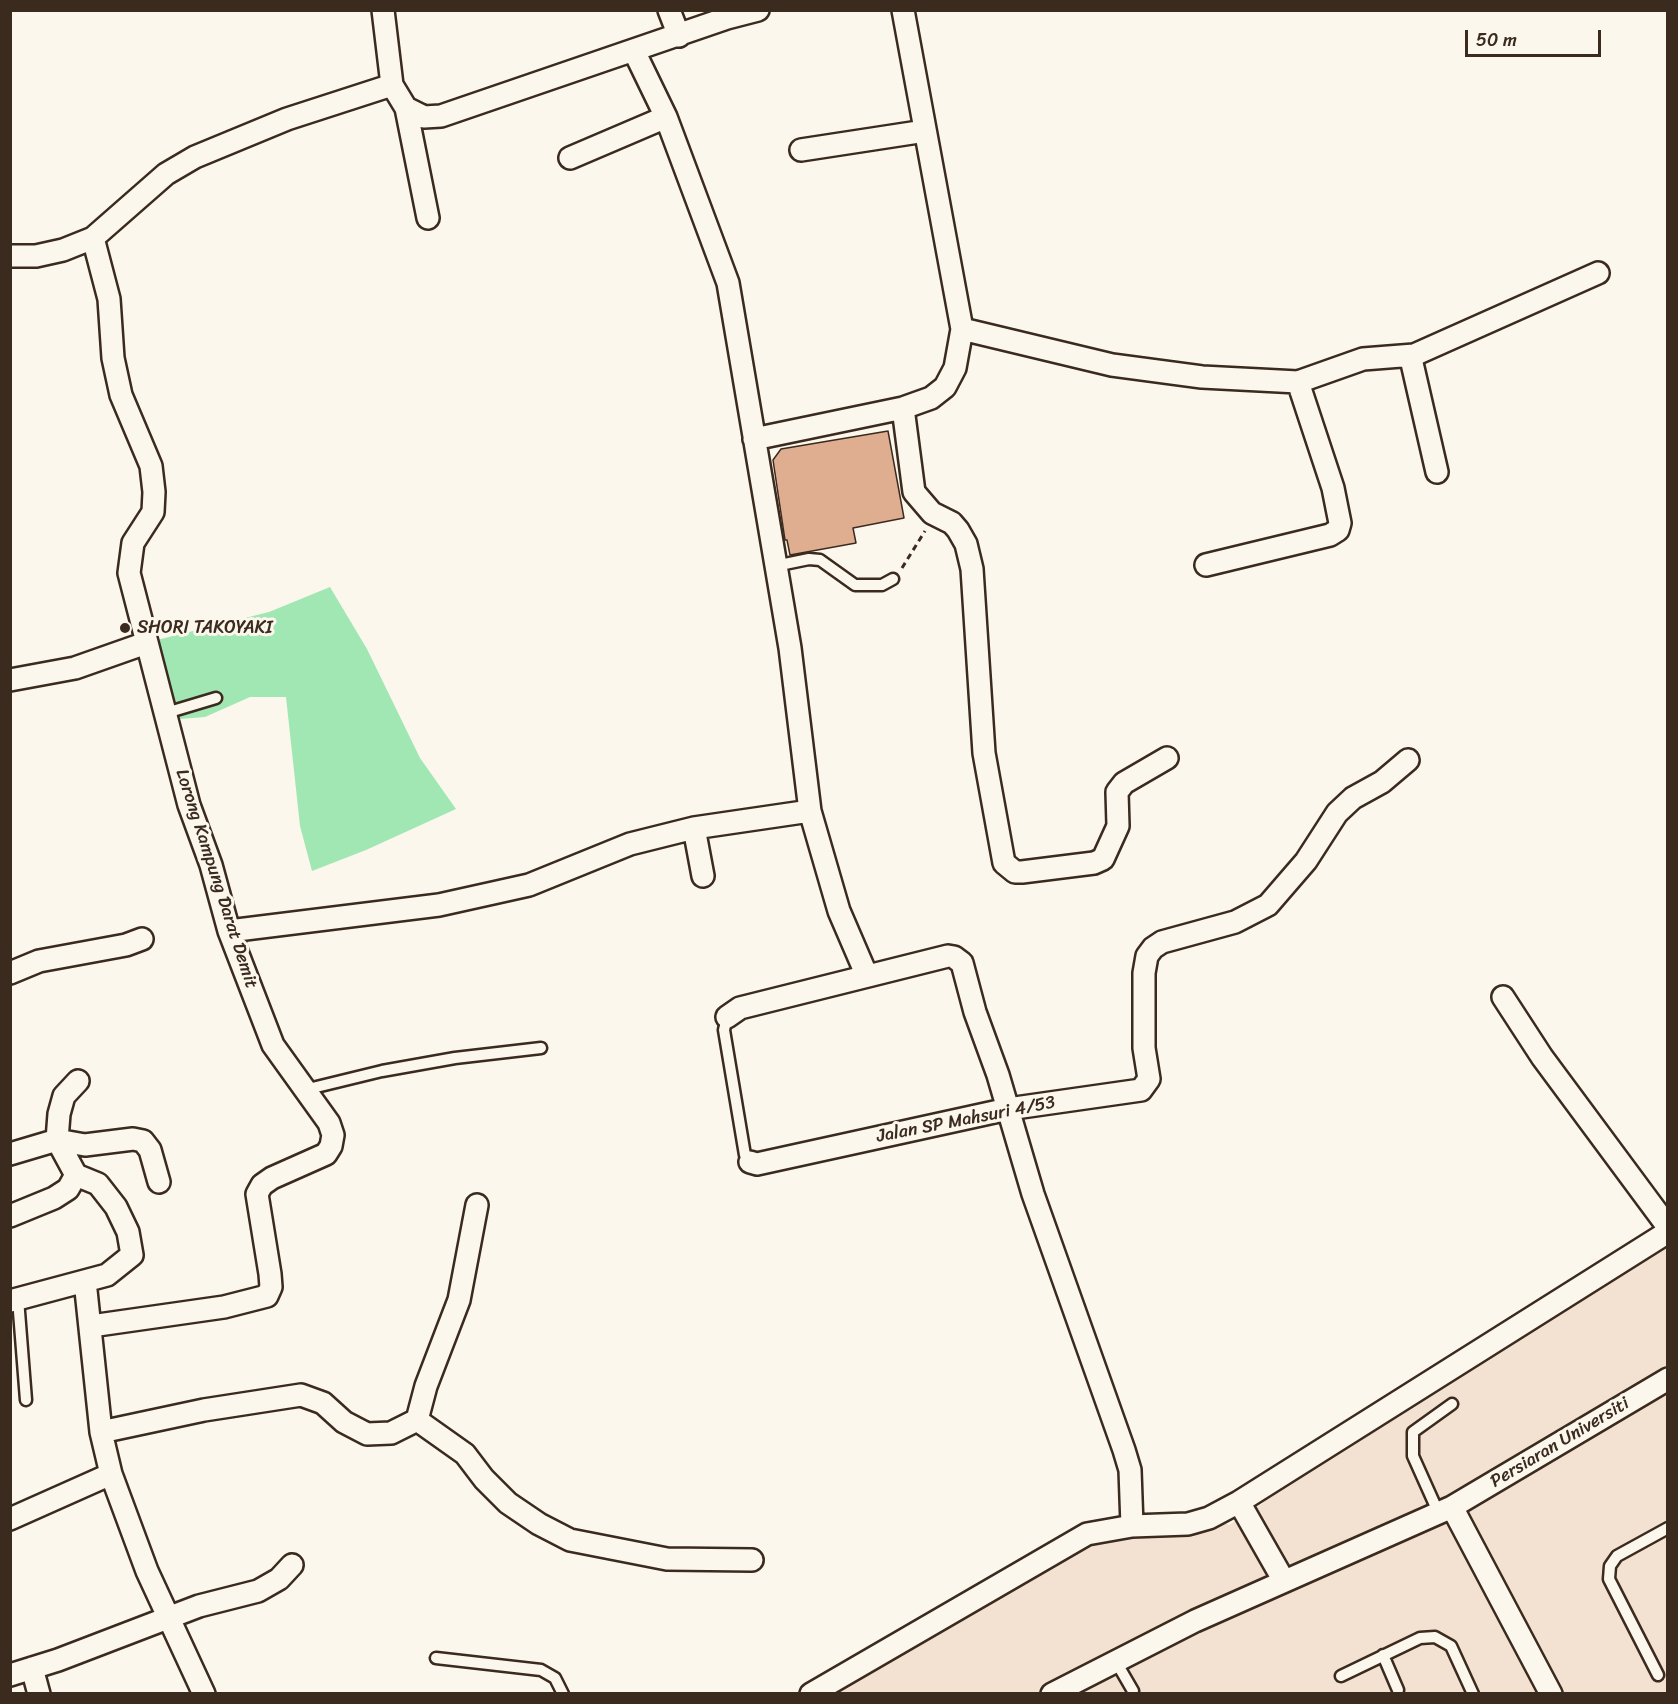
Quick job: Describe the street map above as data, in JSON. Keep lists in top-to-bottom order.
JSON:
{
  "streets": {
    "street": ["Lorong Kampung Darat Demit", "Jalan SP Mahsuri 4/53", "Persiaran Universiti"]
  },
  "places": ["SHORI TAKOYAKI"],
  "scale_bar": "50 m"
}
